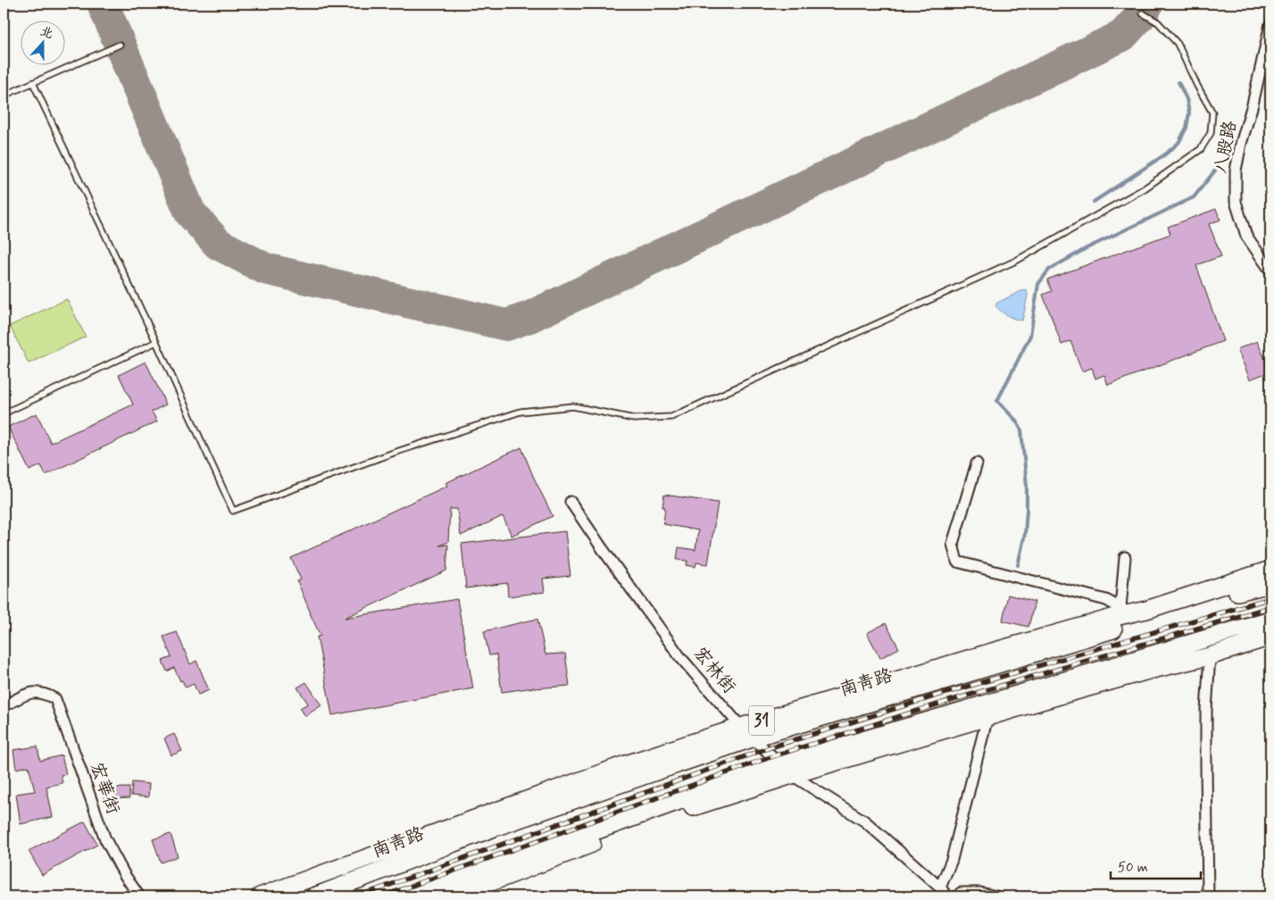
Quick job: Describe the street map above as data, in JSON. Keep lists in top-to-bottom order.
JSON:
{
  "streets": {
    "main road": ["南青路", "31"],
    "street": ["八股路", "宏林街", "宏華街"]
  },
  "crossings": [
    ["宏林街", "南青路"],
    ["宏林街", "31"],
    ["南青路", "31"]
  ],
  "scale_bar": "50 m",
  "north": "top"
}
